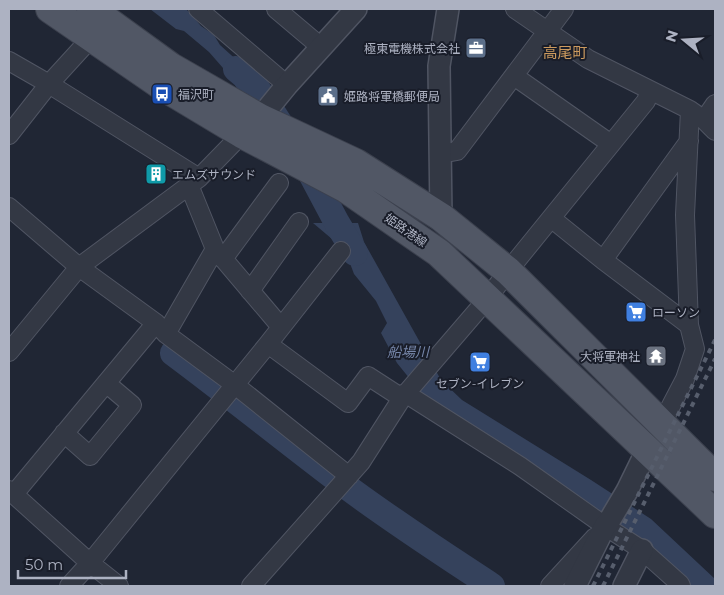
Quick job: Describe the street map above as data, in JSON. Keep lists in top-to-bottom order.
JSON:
{
  "streets": {
    "main road": ["姫路港線"]
  },
  "districts": ["高尾町"],
  "water": ["船場川"],
  "places": {
    "office": ["極東電機株式会社"],
    "bus stop": ["福沢町"],
    "public building": ["姫路将軍橋郵便局"],
    "building": ["エムズサウンド"],
    "supermarket": ["ローソン", "セブン-イレブン"],
    "temple": ["大将軍神社"]
  },
  "scale_bar": "50 m",
  "north": "left"
}
